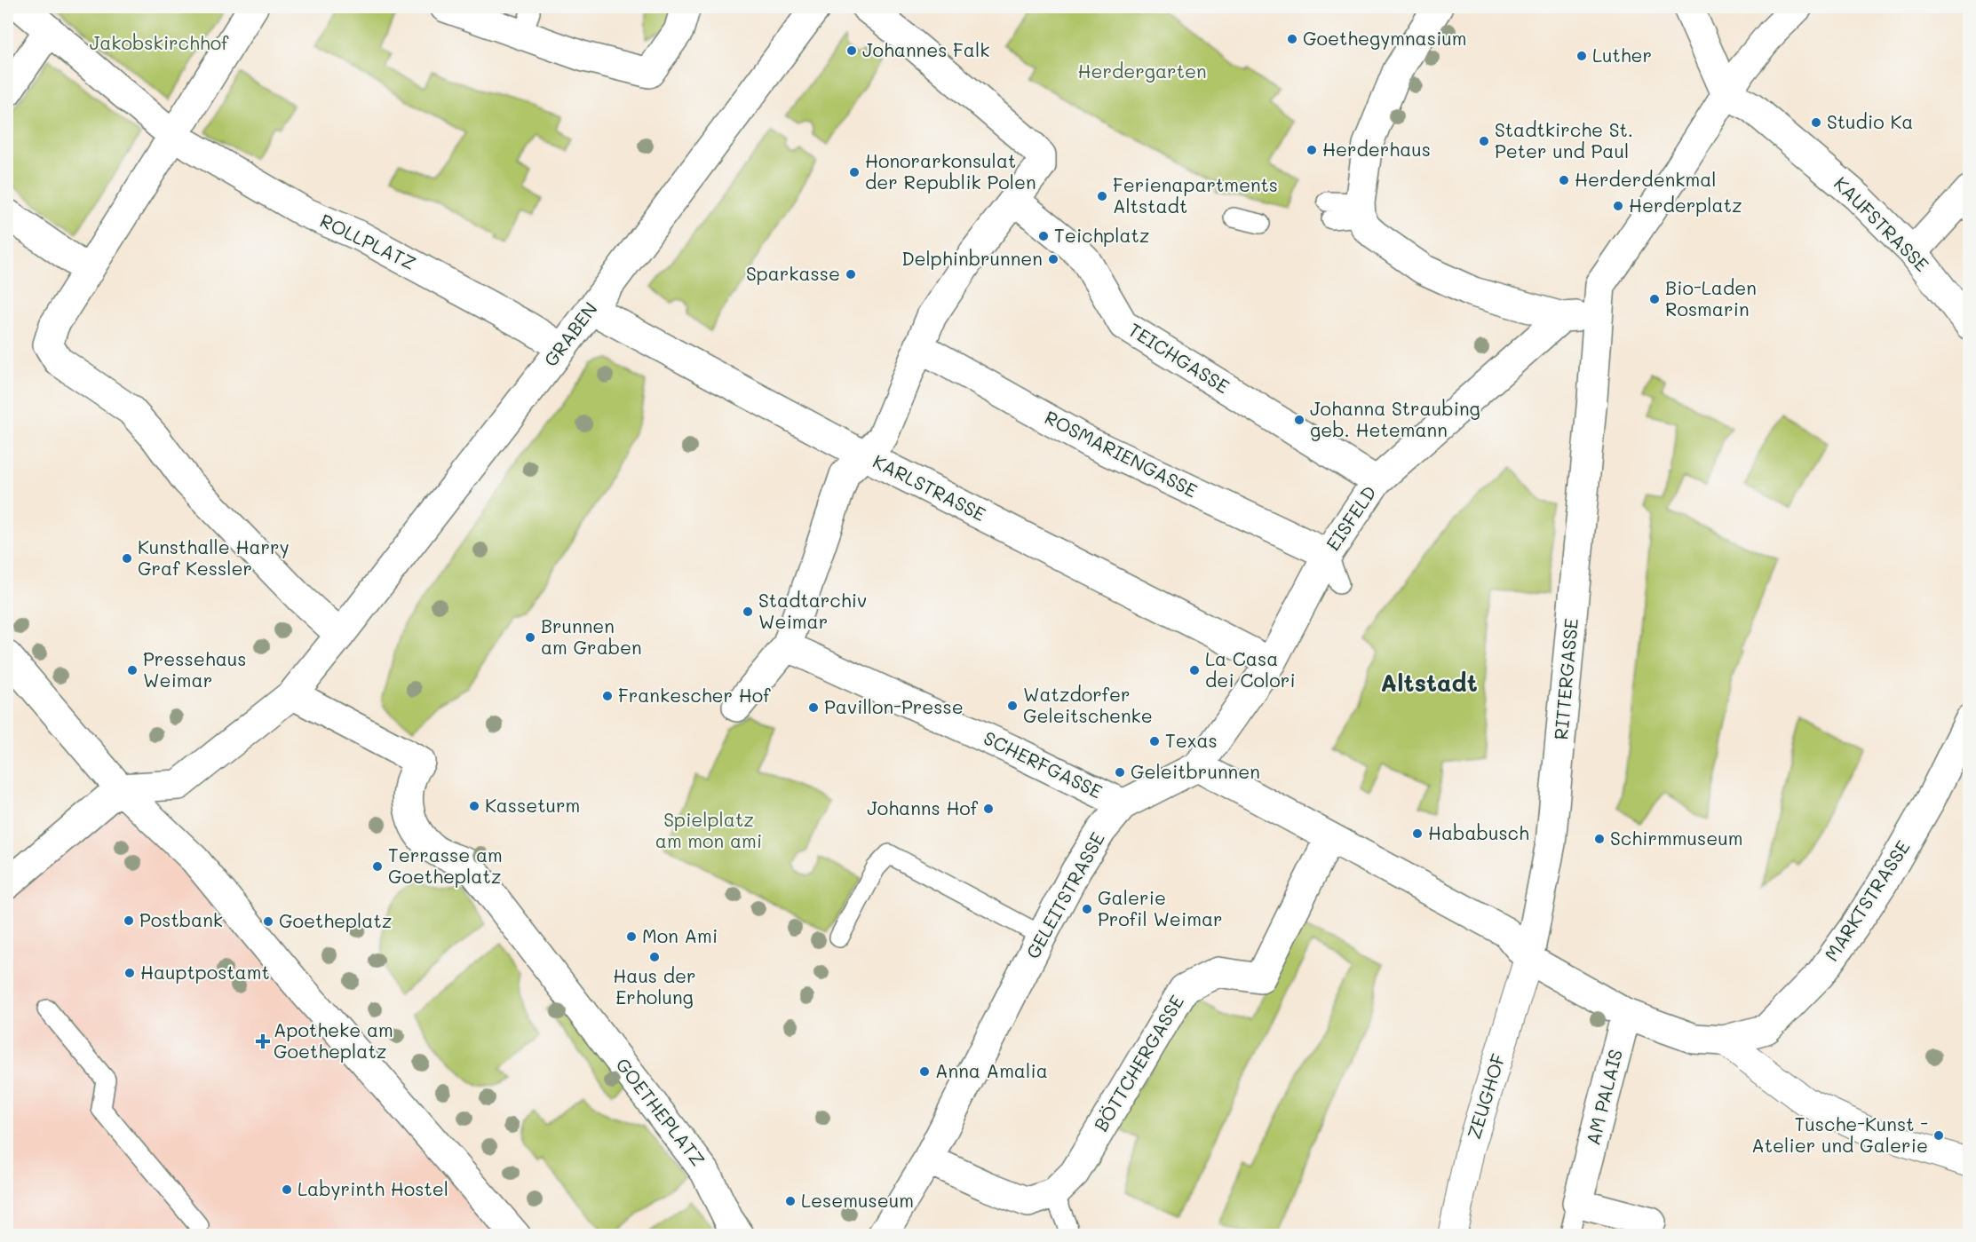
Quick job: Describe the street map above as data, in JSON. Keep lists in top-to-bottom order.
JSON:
{
  "streets": {
    "street": [
      "KAUFSTRASSE",
      "ROLLPLATZ",
      "GRABEN",
      "TEICHGASSE",
      "ROSMARIENGASSE",
      "KARLSTRASSE",
      "EISFELD",
      "RITTERGASSE",
      "SCHERFGASSE",
      "GELEITSTRASSE",
      "MARKTSTRASSE",
      "BÖTTCHERGASSE",
      "ZEUGHOF",
      "AM PALAIS",
      "GOETHEPLATZ"
    ]
  },
  "crossings": [
    ["ROLLPLATZ", "GRABEN"],
    ["GRABEN", "KARLSTRASSE"],
    ["GRABEN", "GOETHEPLATZ"],
    ["TEICHGASSE", "EISFELD"],
    ["ROSMARIENGASSE", "EISFELD"],
    ["KARLSTRASSE", "EISFELD"],
    ["EISFELD", "GELEITSTRASSE"],
    ["RITTERGASSE", "ZEUGHOF"],
    ["SCHERFGASSE", "GELEITSTRASSE"],
    ["GELEITSTRASSE", "BÖTTCHERGASSE"],
    ["MARKTSTRASSE", "AM PALAIS"]
  ],
  "districts": ["Altstadt"],
  "parks": ["Jakobskirchhof", "Herdergarten", "Spielplatz am mon ami"],
  "places": {
    "other": [
      "Goethegymnasium",
      "Johannes Falk",
      "Luther",
      "Studio Ka",
      "Stadtkirche St. Peter und Paul",
      "Herderhaus",
      "Honorarkonsulat der Republik Polen",
      "Herderdenkmal",
      "Ferienapartments Altstadt",
      "Herderplatz",
      "Teichplatz",
      "Delphinbrunnen",
      "Sparkasse",
      "Bio-Laden Rosmarin",
      "Johanna Straubing geb. Hetemann",
      "Kunsthalle Harry Graf Kessler",
      "Stadtarchiv Weimar",
      "Brunnen am Graben",
      "Pressehaus Weimar",
      "La Casa dei Colori",
      "Frankescher Hof",
      "Watzdorfer Geleitschenke",
      "Pavillon-Presse",
      "Texas",
      "Geleitbrunnen",
      "Kasseturm",
      "Johanns Hof",
      "Hababusch",
      "Schirmmuseum",
      "Terrasse am Goetheplatz",
      "Galerie Profil Weimar",
      "Postbank",
      "Goetheplatz",
      "Mon Ami",
      "Haus der Erholung",
      "Hauptpostamt",
      "Anna Amalia",
      "Tusche-Kunst - Atelier und Galerie",
      "Labyrinth Hostel",
      "Lesemuseum"
    ],
    "health": ["Apotheke am Goetheplatz"]
  }
}
